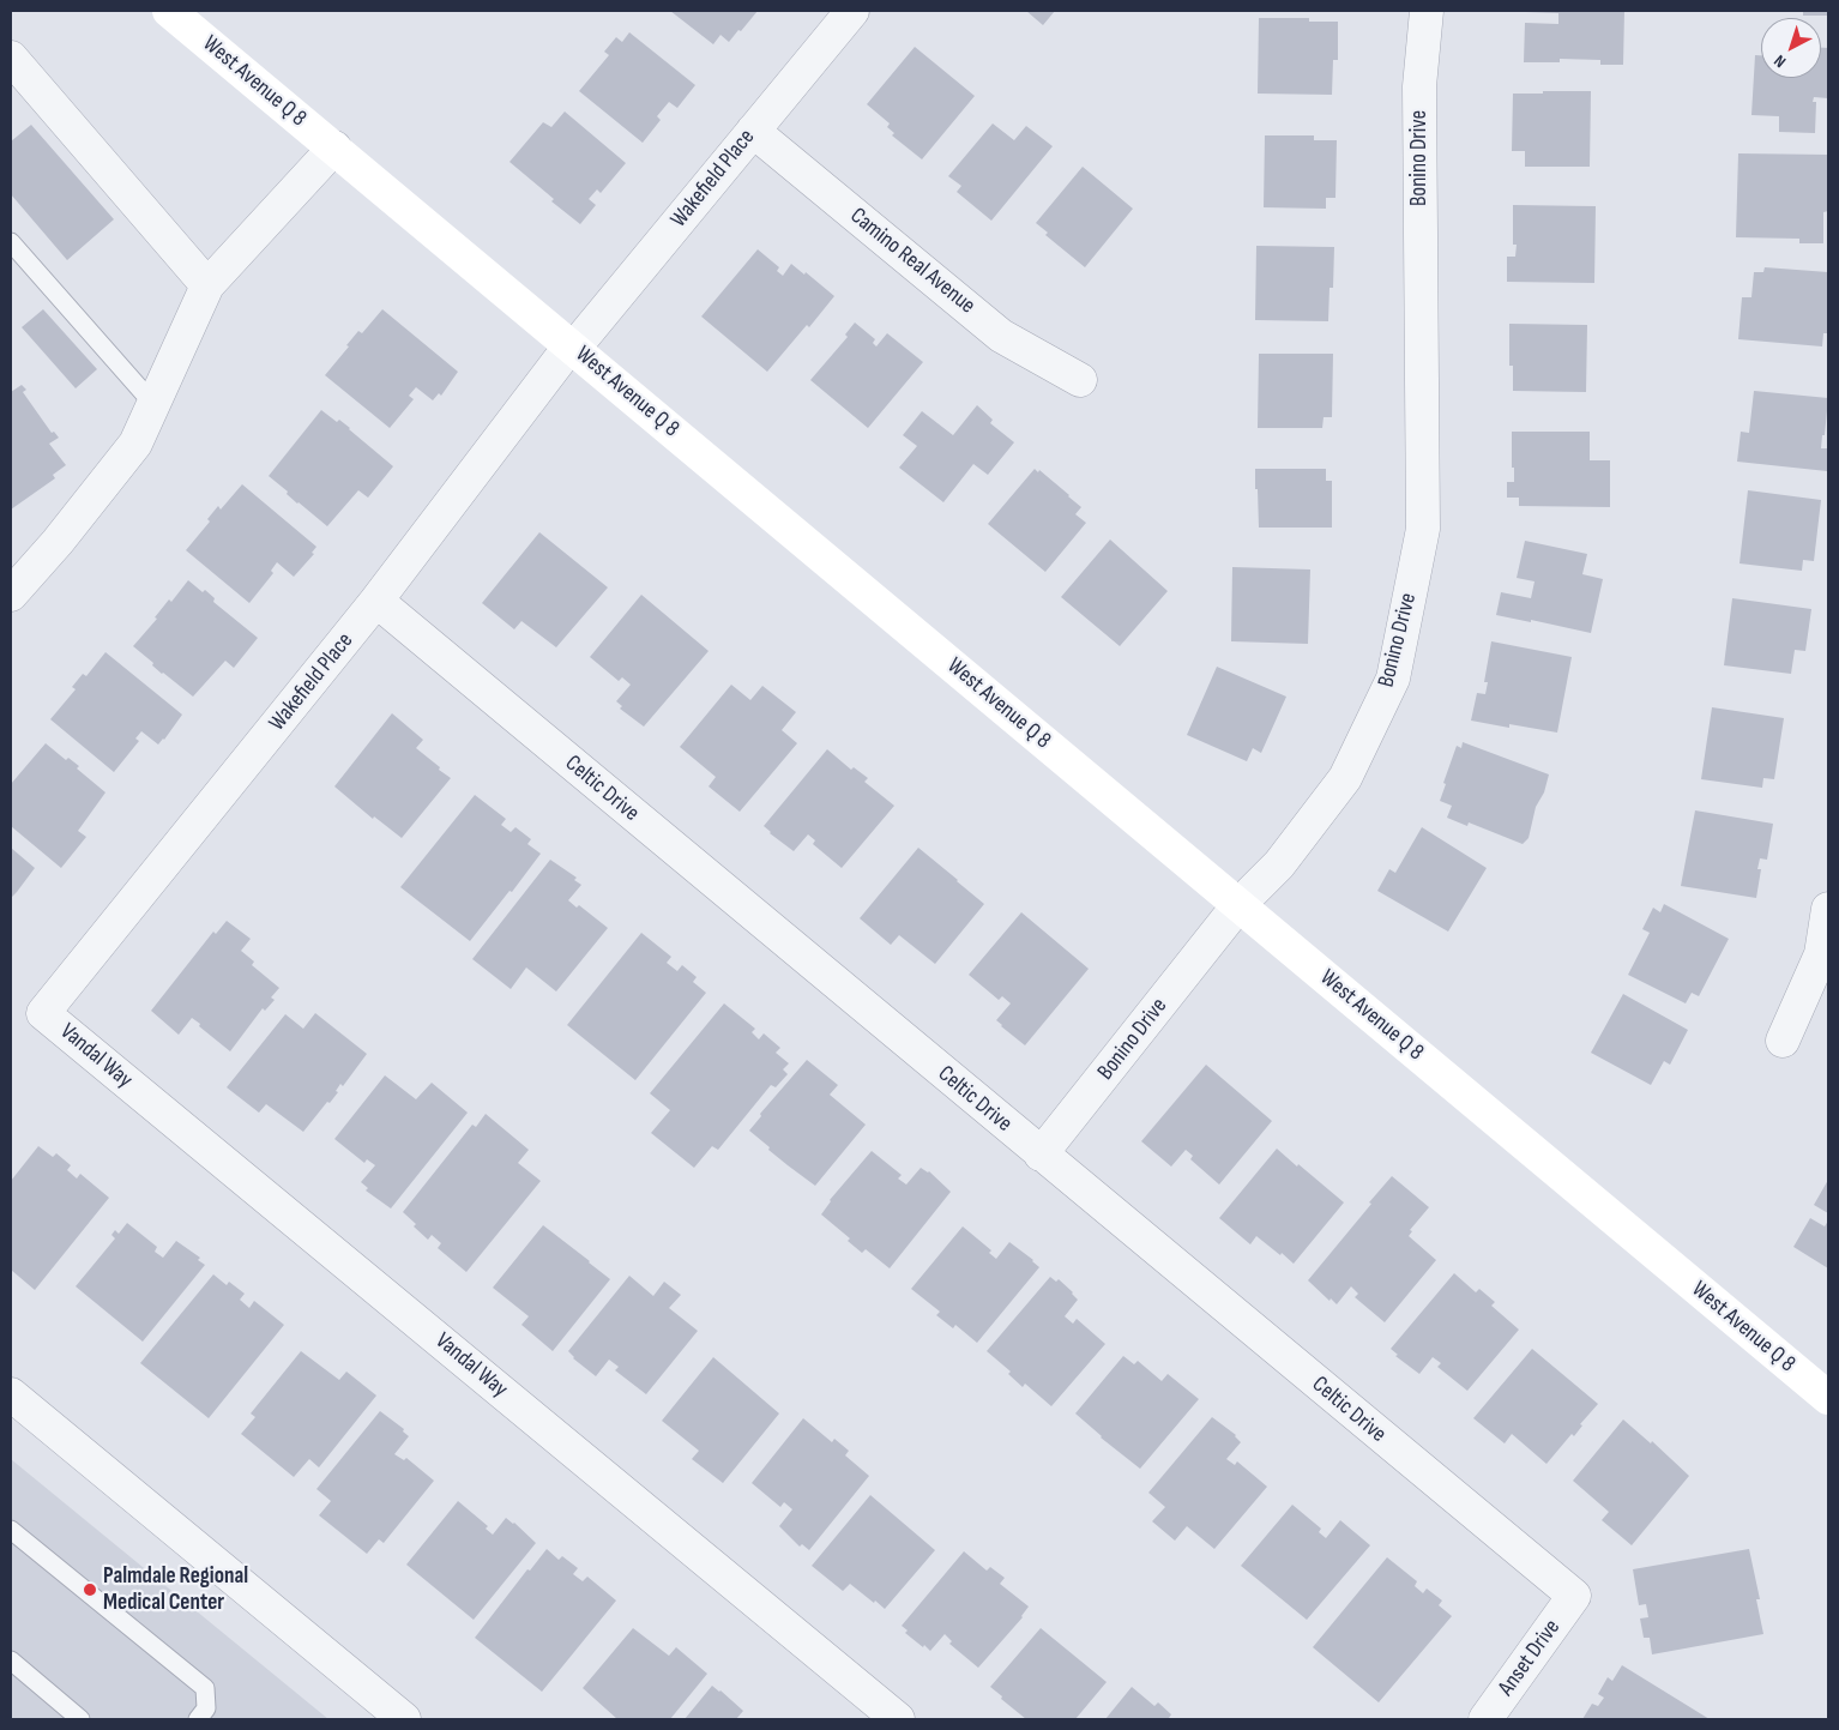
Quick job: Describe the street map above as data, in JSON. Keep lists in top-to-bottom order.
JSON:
{
  "streets": {
    "street": [
      "West Avenue Q 8",
      "Bonino Drive",
      "Wakefield Place",
      "Camino Real Avenue",
      "Celtic Drive",
      "Vandal Way",
      "Anset Drive"
    ]
  },
  "crossings": [
    ["West Avenue Q 8", "Bonino Drive"],
    ["West Avenue Q 8", "Wakefield Place"],
    ["Bonino Drive", "Celtic Drive"],
    ["Wakefield Place", "Camino Real Avenue"],
    ["Wakefield Place", "Celtic Drive"],
    ["Wakefield Place", "Vandal Way"],
    ["Celtic Drive", "Anset Drive"]
  ],
  "places": ["Palmdale Regional Medical Center"],
  "north": "bottom left"
}
